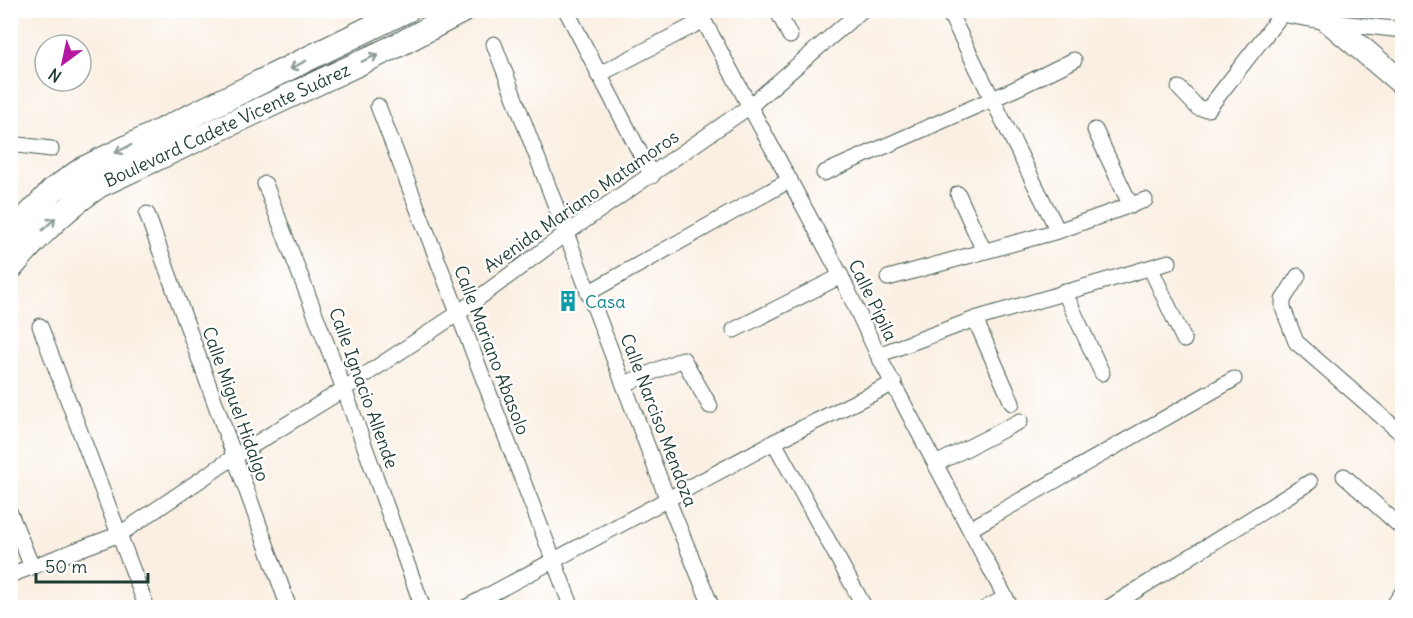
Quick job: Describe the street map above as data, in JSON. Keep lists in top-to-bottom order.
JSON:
{
  "streets": {
    "main road": ["Boulevard Cadete Vicente Suárez"],
    "street": [
      "Avenida Mariano Matamoros",
      "Calle Pípila",
      "Calle Mariano Abasolo",
      "Calle Ignacio Allende",
      "Calle Miguel Hidalgo",
      "Calle Narciso Mendoza"
    ]
  },
  "crossings": [
    ["Avenida Mariano Matamoros", "Calle Pípila"],
    ["Avenida Mariano Matamoros", "Calle Mariano Abasolo"],
    ["Avenida Mariano Matamoros", "Calle Ignacio Allende"],
    ["Avenida Mariano Matamoros", "Calle Miguel Hidalgo"],
    ["Avenida Mariano Matamoros", "Calle Narciso Mendoza"]
  ],
  "places": {
    "building": ["Casa"]
  },
  "scale_bar": "50 m",
  "north": "bottom left"
}
